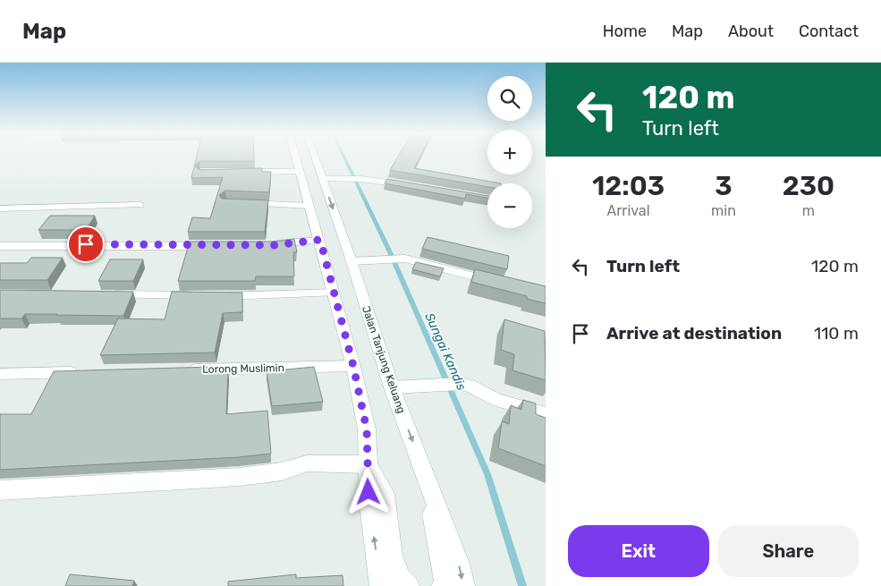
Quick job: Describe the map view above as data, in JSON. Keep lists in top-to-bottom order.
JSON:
{
  "streets": {
    "street": ["Jalan Tanjung Keluang", "Lorong Muslimin"]
  },
  "water": ["Sungai Kandis"],
  "page": {
    "header": "Map",
    "nav": [
      "Home",
      "Map",
      "About",
      "Contact"
    ],
    "turn": ["120 m", "Turn left"],
    "map_buttons": ["+", "−"],
    "eta": [
      "12:03",
      "Arrival",
      "3",
      "min",
      "230",
      "m"
    ],
    "list": [
      {
        "name": "Turn left",
        "value": "120 m"
      },
      {
        "name": "Arrive at destination",
        "value": "110 m"
      }
    ],
    "buttons": ["Exit", "Share"]
  }
}
